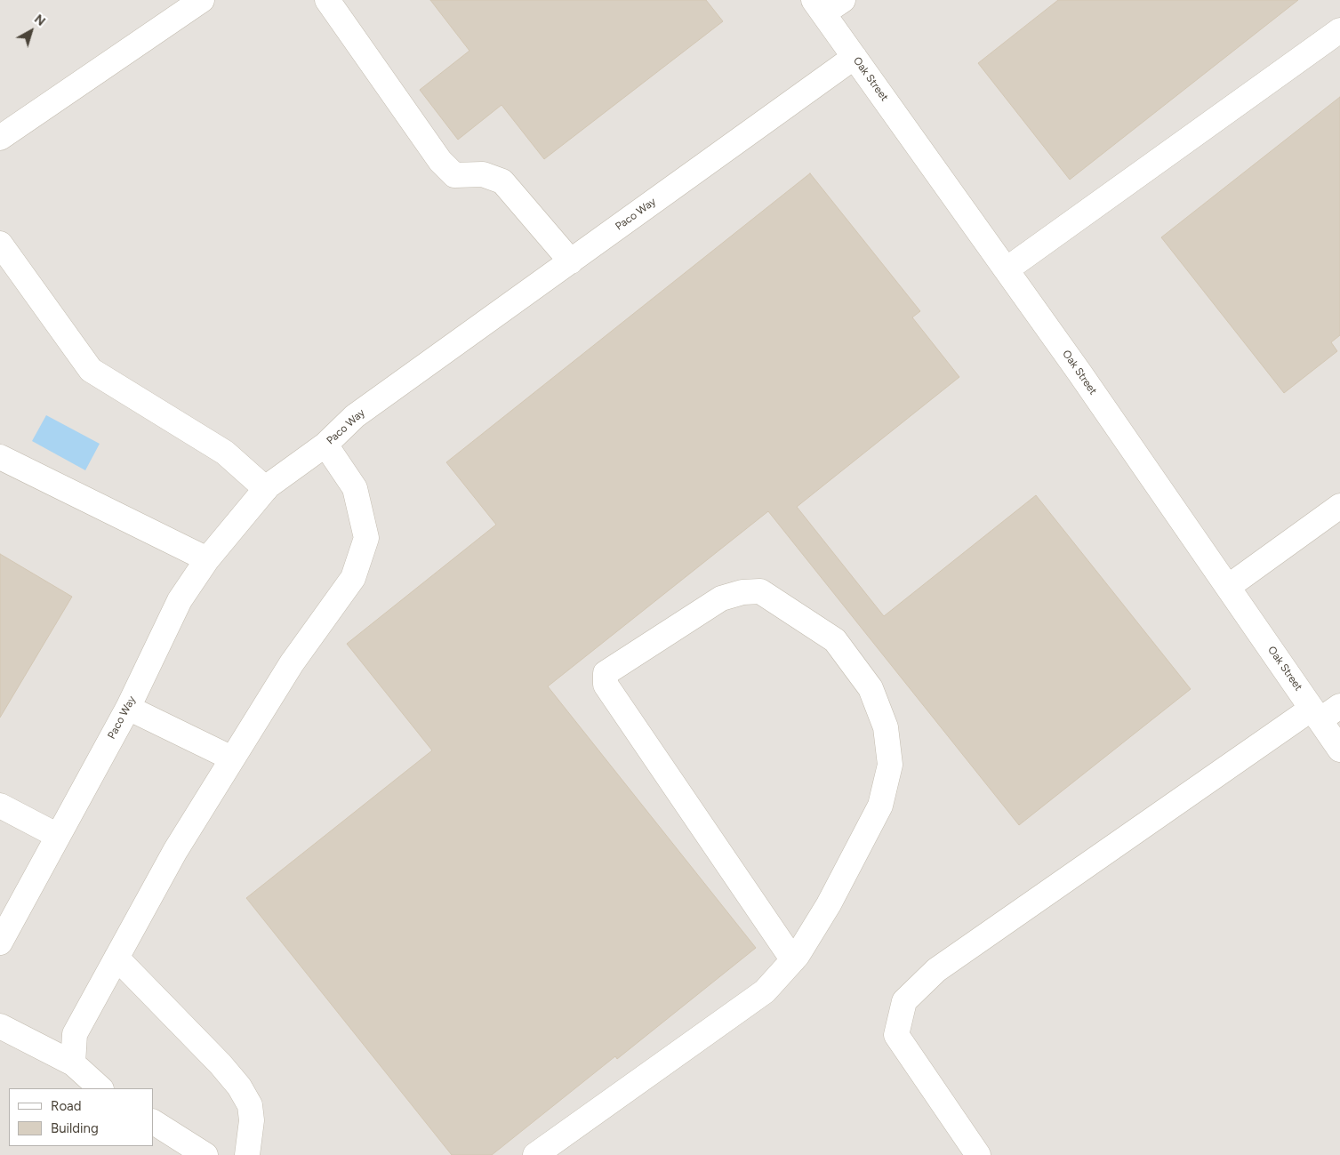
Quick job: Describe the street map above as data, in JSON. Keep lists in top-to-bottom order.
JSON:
{
  "streets": {
    "street": ["Oak Street", "Paco Way"]
  },
  "crossings": [
    ["Oak Street", "Paco Way"]
  ],
  "legend": ["Road", "Building"],
  "north": "top right"
}
